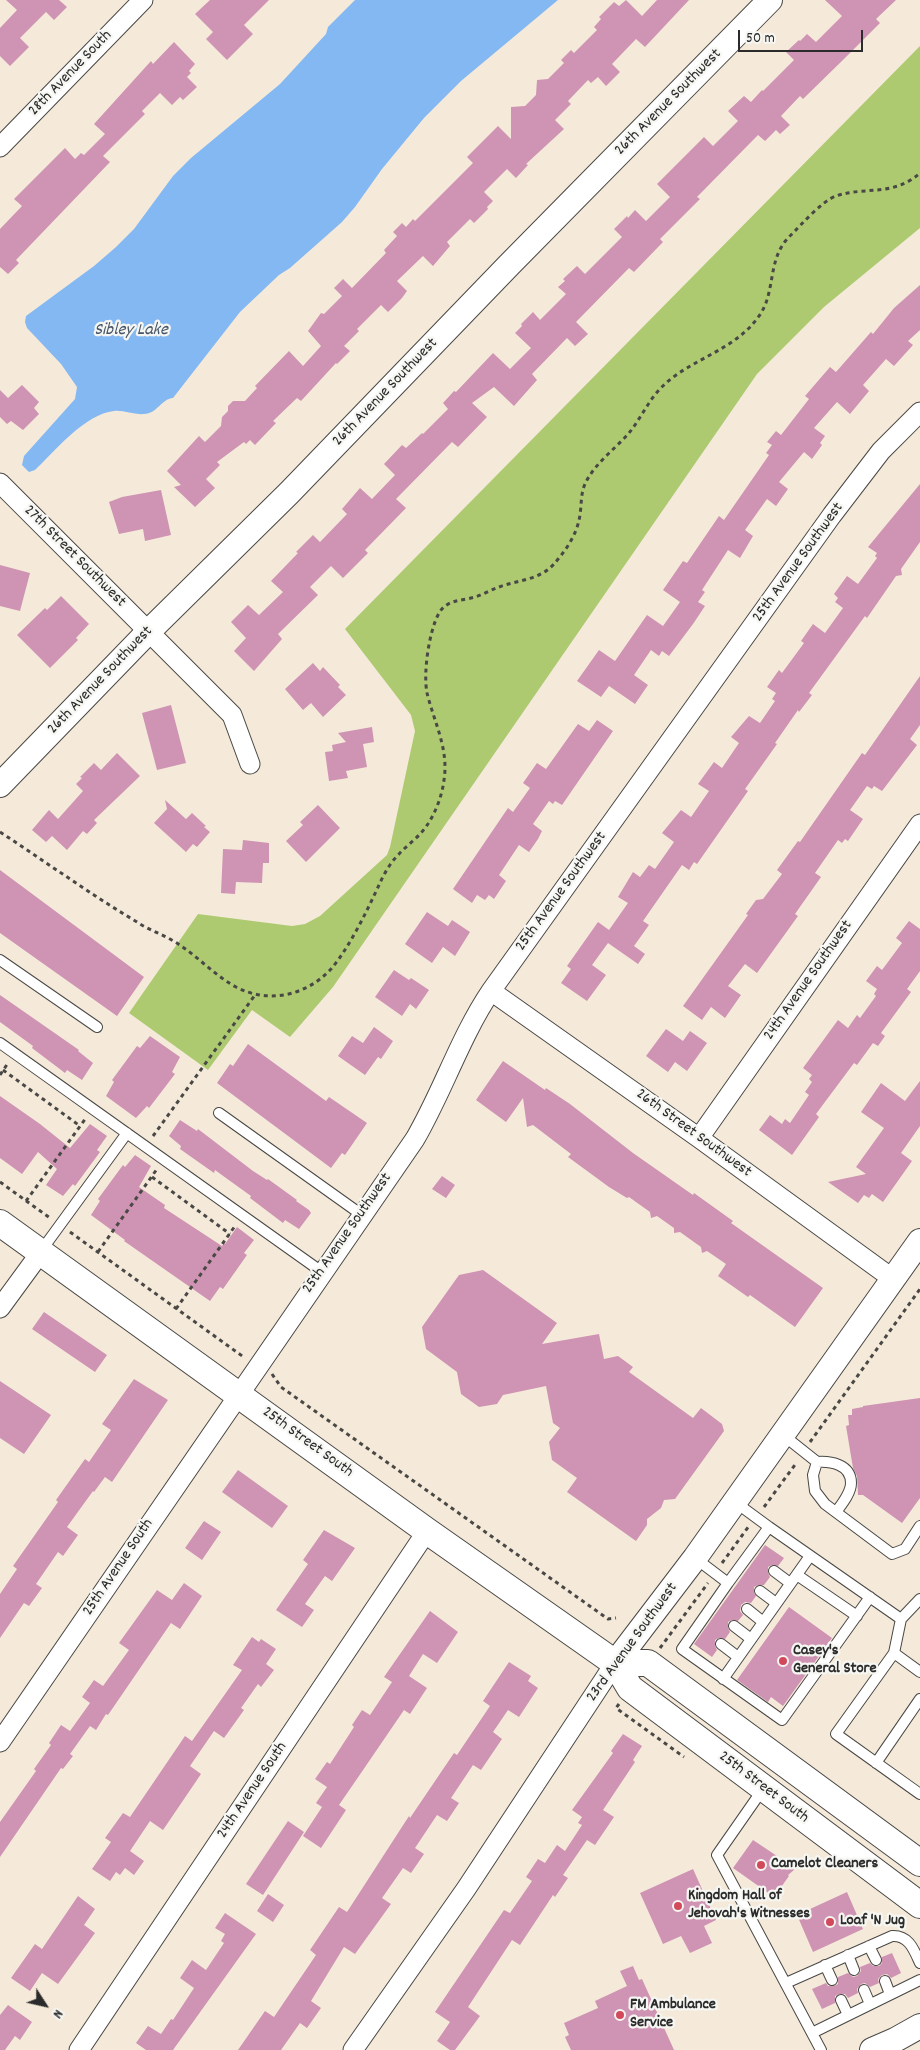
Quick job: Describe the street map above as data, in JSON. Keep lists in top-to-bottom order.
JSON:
{
  "streets": {
    "main road": ["25th Street South"],
    "street": [
      "28th Avenue South",
      "26th Avenue Southwest",
      "27th Street Southwest",
      "25th Avenue Southwest",
      "24th Avenue Southwest",
      "26th Street Southwest",
      "25th Avenue South",
      "23rd Avenue Southwest",
      "24th Avenue South"
    ]
  },
  "crossings": [
    ["26th Avenue Southwest", "27th Street Southwest"],
    ["25th Avenue Southwest", "26th Street Southwest"],
    ["25th Avenue Southwest", "25th Street South"],
    ["25th Avenue Southwest", "25th Avenue South"],
    ["24th Avenue Southwest", "26th Street Southwest"],
    ["26th Street Southwest", "23rd Avenue Southwest"],
    ["25th Street South", "25th Avenue South"],
    ["25th Street South", "23rd Avenue Southwest"],
    ["25th Street South", "24th Avenue South"]
  ],
  "water": ["Sibley Lake"],
  "places": [
    "Casey's General Store",
    "Camelot Cleaners",
    "Kingdom Hall of Jehovah's Witnesses",
    "Loaf 'N Jug",
    "FM Ambulance Service"
  ],
  "scale_bar": "50 m",
  "north": "bottom right"
}
